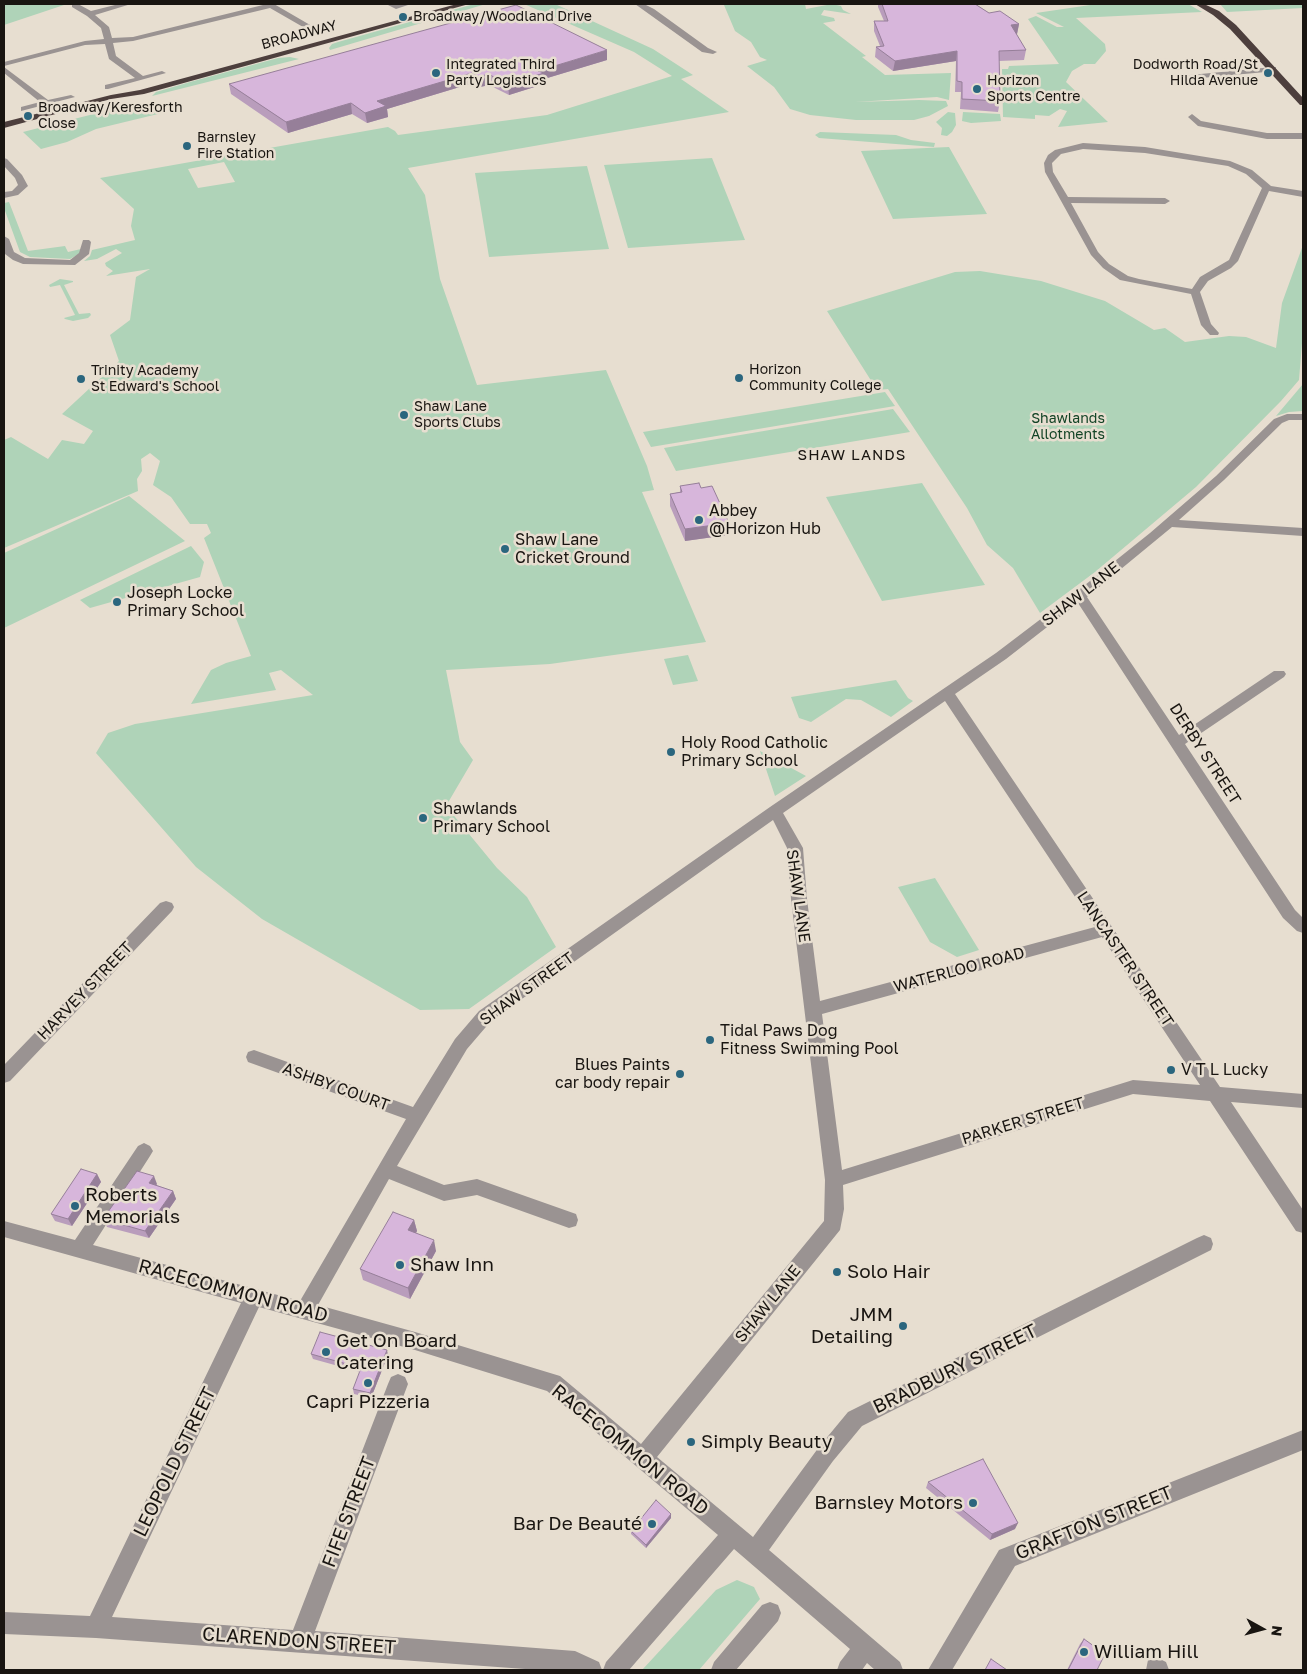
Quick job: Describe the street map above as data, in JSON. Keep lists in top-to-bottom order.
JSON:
{
  "streets": {
    "highway": ["BROADWAY"],
    "street": [
      "SHAW LANE",
      "DERBY STREET",
      "LANCASTER STREET",
      "WATERLOO ROAD",
      "SHAW STREET",
      "HARVEY STREET",
      "ASHBY COURT",
      "PARKER STREET",
      "RACECOMMON ROAD",
      "BRADBURY STREET",
      "LEOPOLD STREET",
      "FIFE STREET",
      "GRAFTON STREET",
      "CLARENDON STREET"
    ]
  },
  "crossings": [
    ["SHAW LANE", "DERBY STREET"],
    ["SHAW LANE", "LANCASTER STREET"],
    ["SHAW LANE", "WATERLOO ROAD"],
    ["SHAW LANE", "SHAW STREET"],
    ["SHAW LANE", "PARKER STREET"],
    ["SHAW LANE", "RACECOMMON ROAD"],
    ["LANCASTER STREET", "WATERLOO ROAD"],
    ["LANCASTER STREET", "PARKER STREET"],
    ["SHAW STREET", "ASHBY COURT"],
    ["SHAW STREET", "RACECOMMON ROAD"],
    ["RACECOMMON ROAD", "BRADBURY STREET"],
    ["RACECOMMON ROAD", "LEOPOLD STREET"],
    ["LEOPOLD STREET", "CLARENDON STREET"],
    ["FIFE STREET", "CLARENDON STREET"]
  ],
  "districts": ["SHAW LANDS"],
  "parks": ["Shawlands Allotments"],
  "places": [
    "Broadway/Woodland Drive",
    "Integrated Third Party Logistics",
    "Dodworth Road/St Hilda Avenue",
    "Horizon Sports Centre",
    "Broadway/Keresforth Close",
    "Barnsley Fire Station",
    "Horizon Community College",
    "Trinity Academy St Edward's School",
    "Shaw Lane Sports Clubs",
    "Abbey @Horizon Hub",
    "Shaw Lane Cricket Ground",
    "Joseph Locke Primary School",
    "Holy Rood Catholic Primary School",
    "Shawlands Primary School",
    "Tidal Paws Dog Fitness Swimming Pool",
    "V T L Lucky",
    "Blues Paints car body repair",
    "Roberts Memorials",
    "Shaw Inn",
    "Solo Hair",
    "JMM Detailing",
    "Get On Board Catering",
    "Capri Pizzeria",
    "Simply Beauty",
    "Barnsley Motors",
    "Bar De Beauté",
    "William Hill"
  ],
  "north": "right"
}
